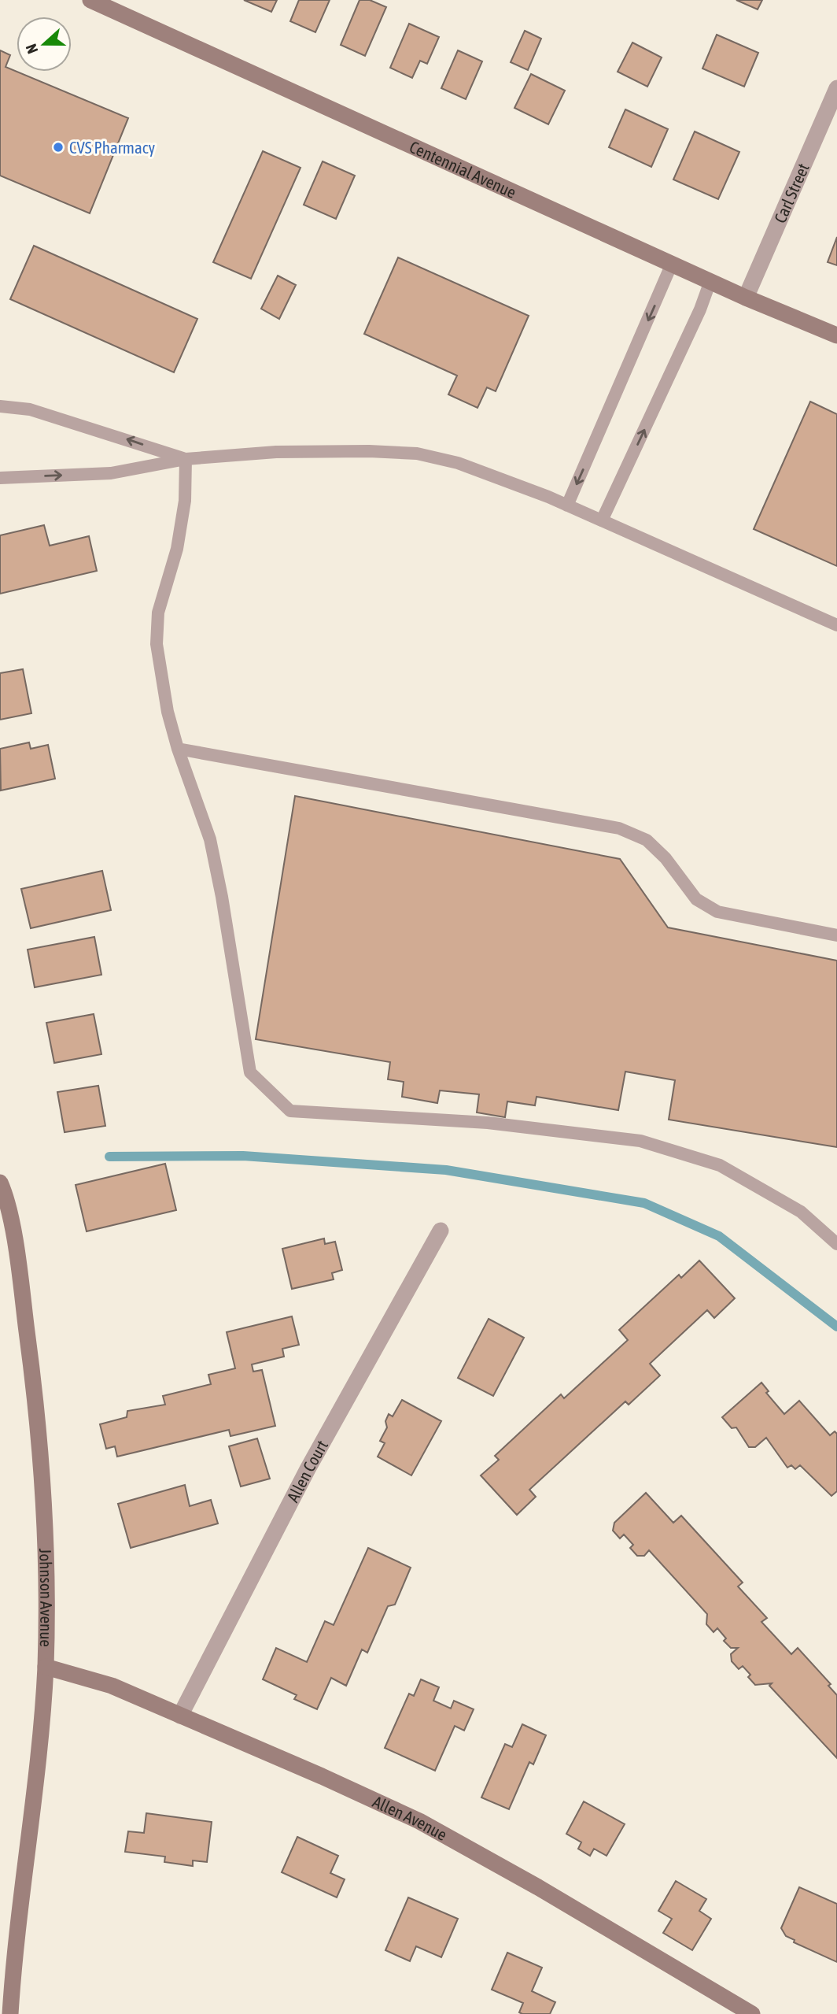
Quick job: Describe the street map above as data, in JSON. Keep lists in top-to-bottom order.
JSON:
{
  "streets": {
    "street": [
      "Centennial Avenue",
      "Carl Street",
      "Allen Court",
      "Johnson Avenue",
      "Allen Avenue"
    ]
  },
  "crossings": [
    ["Centennial Avenue", "Carl Street"],
    ["Allen Court", "Allen Avenue"],
    ["Johnson Avenue", "Allen Avenue"]
  ],
  "places": ["CVS Pharmacy"],
  "north": "left"
}
